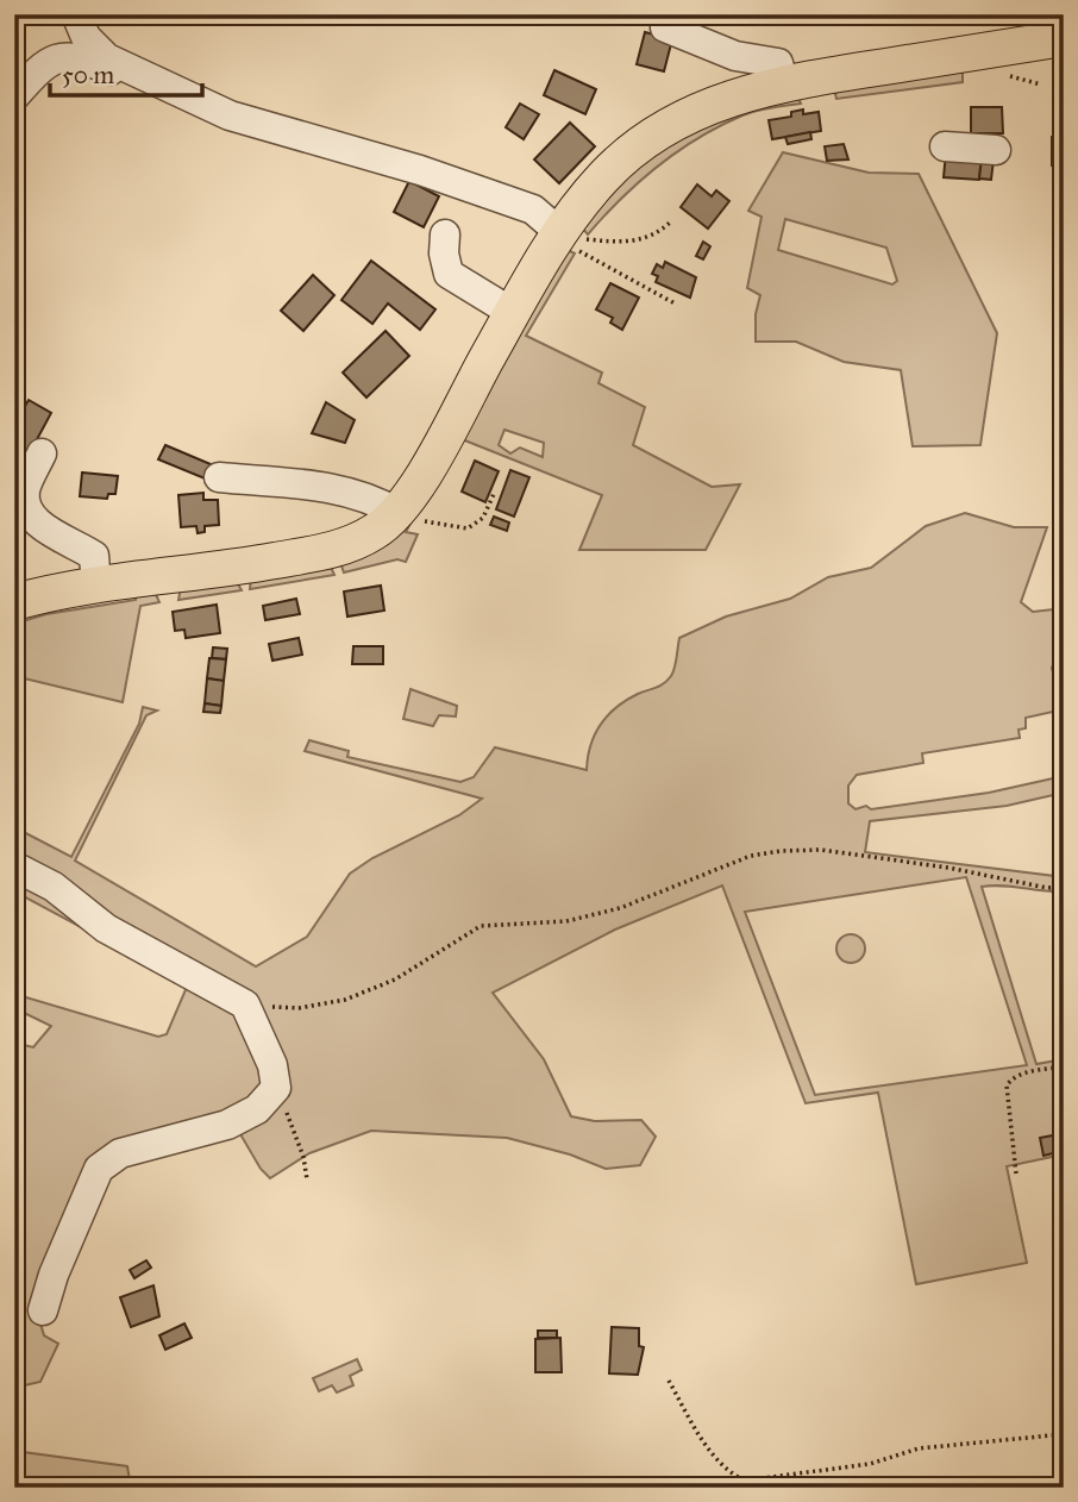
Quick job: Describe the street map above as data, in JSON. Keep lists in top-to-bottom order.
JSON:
{
  "scale_bar": "50 m"
}
